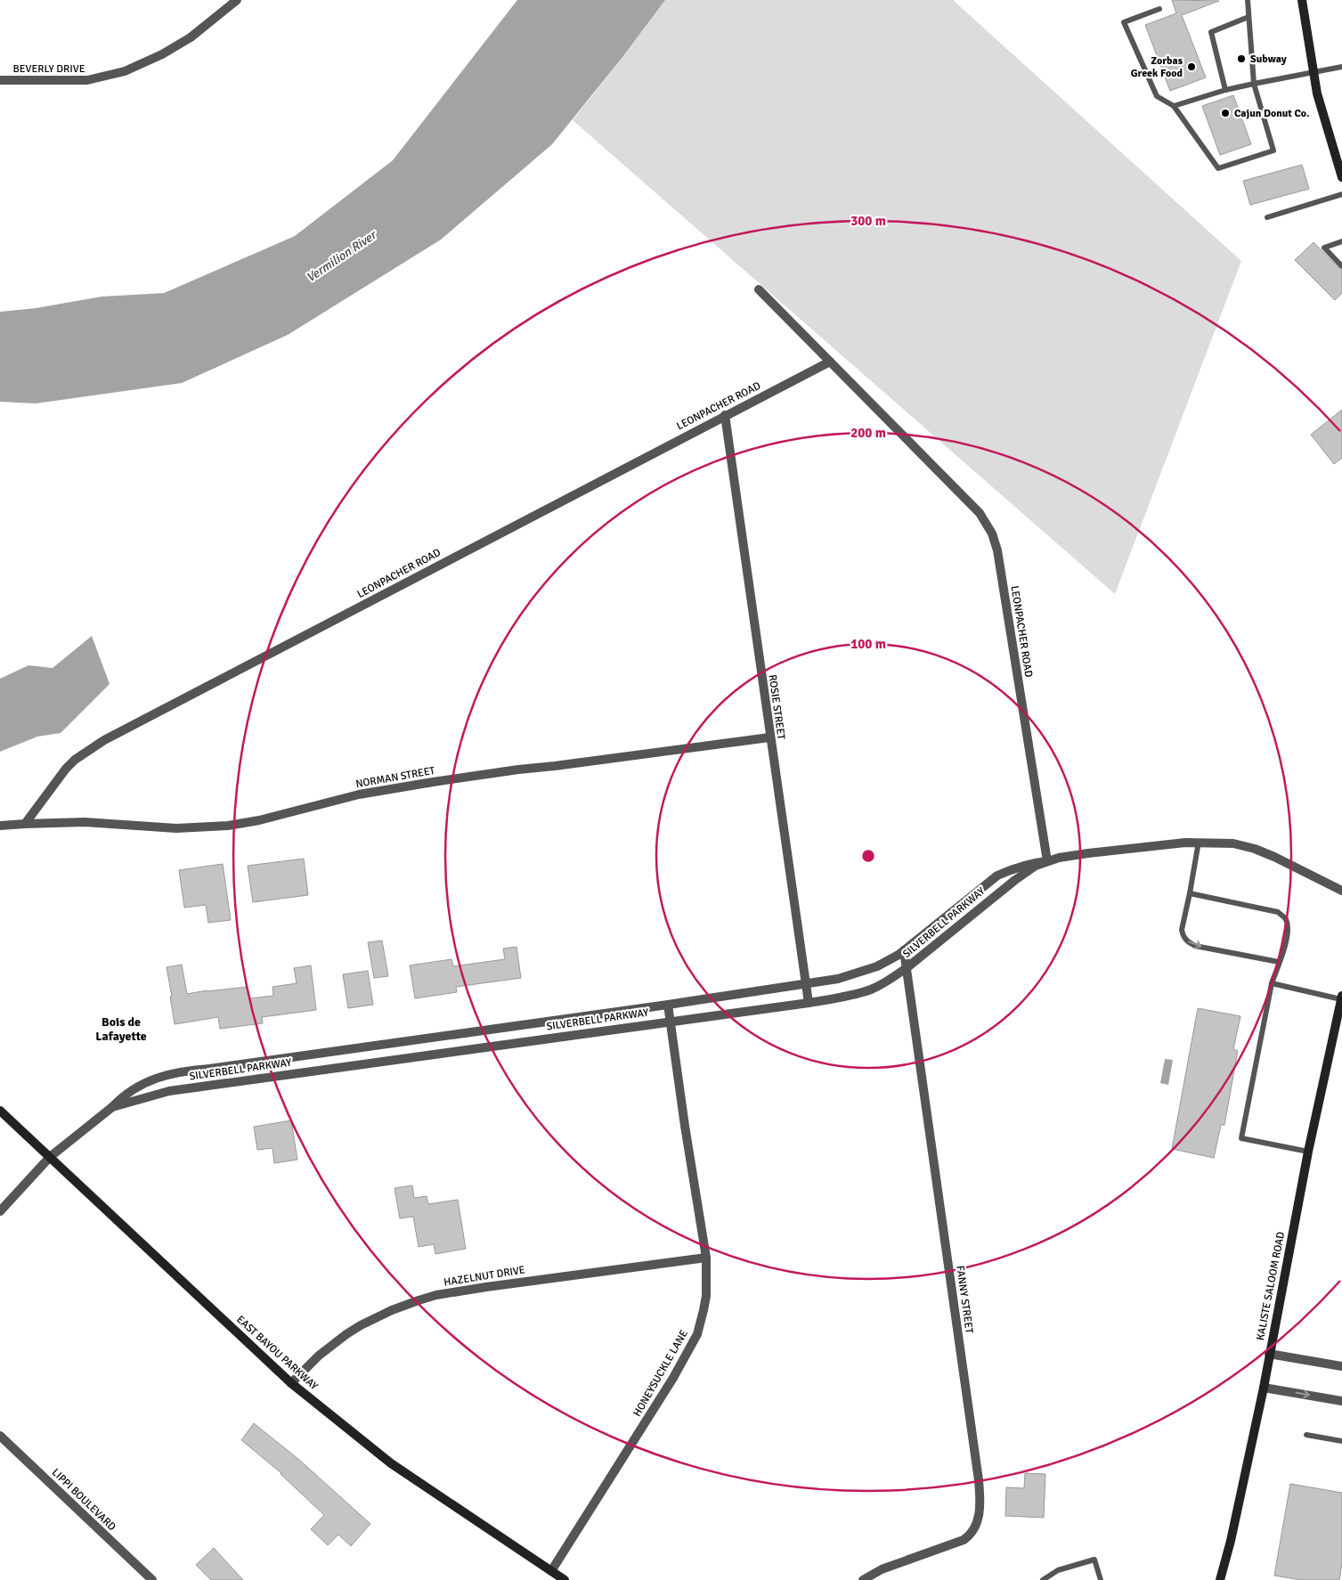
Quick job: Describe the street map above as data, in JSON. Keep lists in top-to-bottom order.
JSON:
{
  "streets": {
    "main road": ["KALISTE SALOOM ROAD", "EAST BAYOU PARKWAY"],
    "street": [
      "BEVERLY DRIVE",
      "LEONPACHER ROAD",
      "ROSIE STREET",
      "NORMAN STREET",
      "SILVERBELL PARKWAY",
      "HAZELNUT DRIVE",
      "FANNY STREET",
      "HONEYSUCKLE LANE",
      "LIPPI BOULEVARD"
    ]
  },
  "crossings": [
    ["LEONPACHER ROAD", "ROSIE STREET"],
    ["LEONPACHER ROAD", "NORMAN STREET"],
    ["LEONPACHER ROAD", "SILVERBELL PARKWAY"],
    ["ROSIE STREET", "NORMAN STREET"],
    ["ROSIE STREET", "SILVERBELL PARKWAY"],
    ["SILVERBELL PARKWAY", "FANNY STREET"],
    ["SILVERBELL PARKWAY", "EAST BAYOU PARKWAY"],
    ["SILVERBELL PARKWAY", "HONEYSUCKLE LANE"],
    ["HAZELNUT DRIVE", "EAST BAYOU PARKWAY"],
    ["HAZELNUT DRIVE", "HONEYSUCKLE LANE"],
    ["EAST BAYOU PARKWAY", "HONEYSUCKLE LANE"]
  ],
  "districts": ["Bois de Lafayette"],
  "water": ["Vermilion River"],
  "places": ["Subway", "Zorbas Greek Food", "Cajun Donut Co."],
  "rings": ["300 m", "200 m", "100 m"]
}
